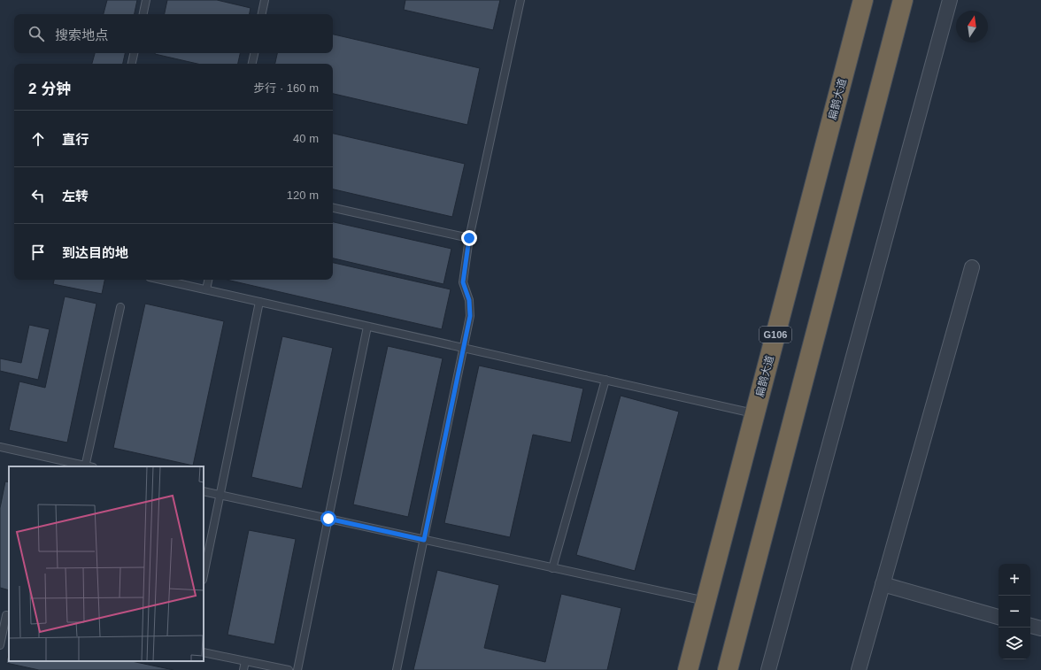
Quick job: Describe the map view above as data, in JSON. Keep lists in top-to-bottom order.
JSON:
{
  "streets": {
    "highway": ["扁鹊大道", "G106"]
  },
  "north": "top",
  "page": {
    "search": "搜索地点",
    "heading": ["2 分钟", "步行 · 160 m"],
    "list": [
      ["直行", "40 m"],
      ["左转", "120 m"],
      "到达目的地"
    ],
    "map_buttons": ["+", "−"]
  }
}
